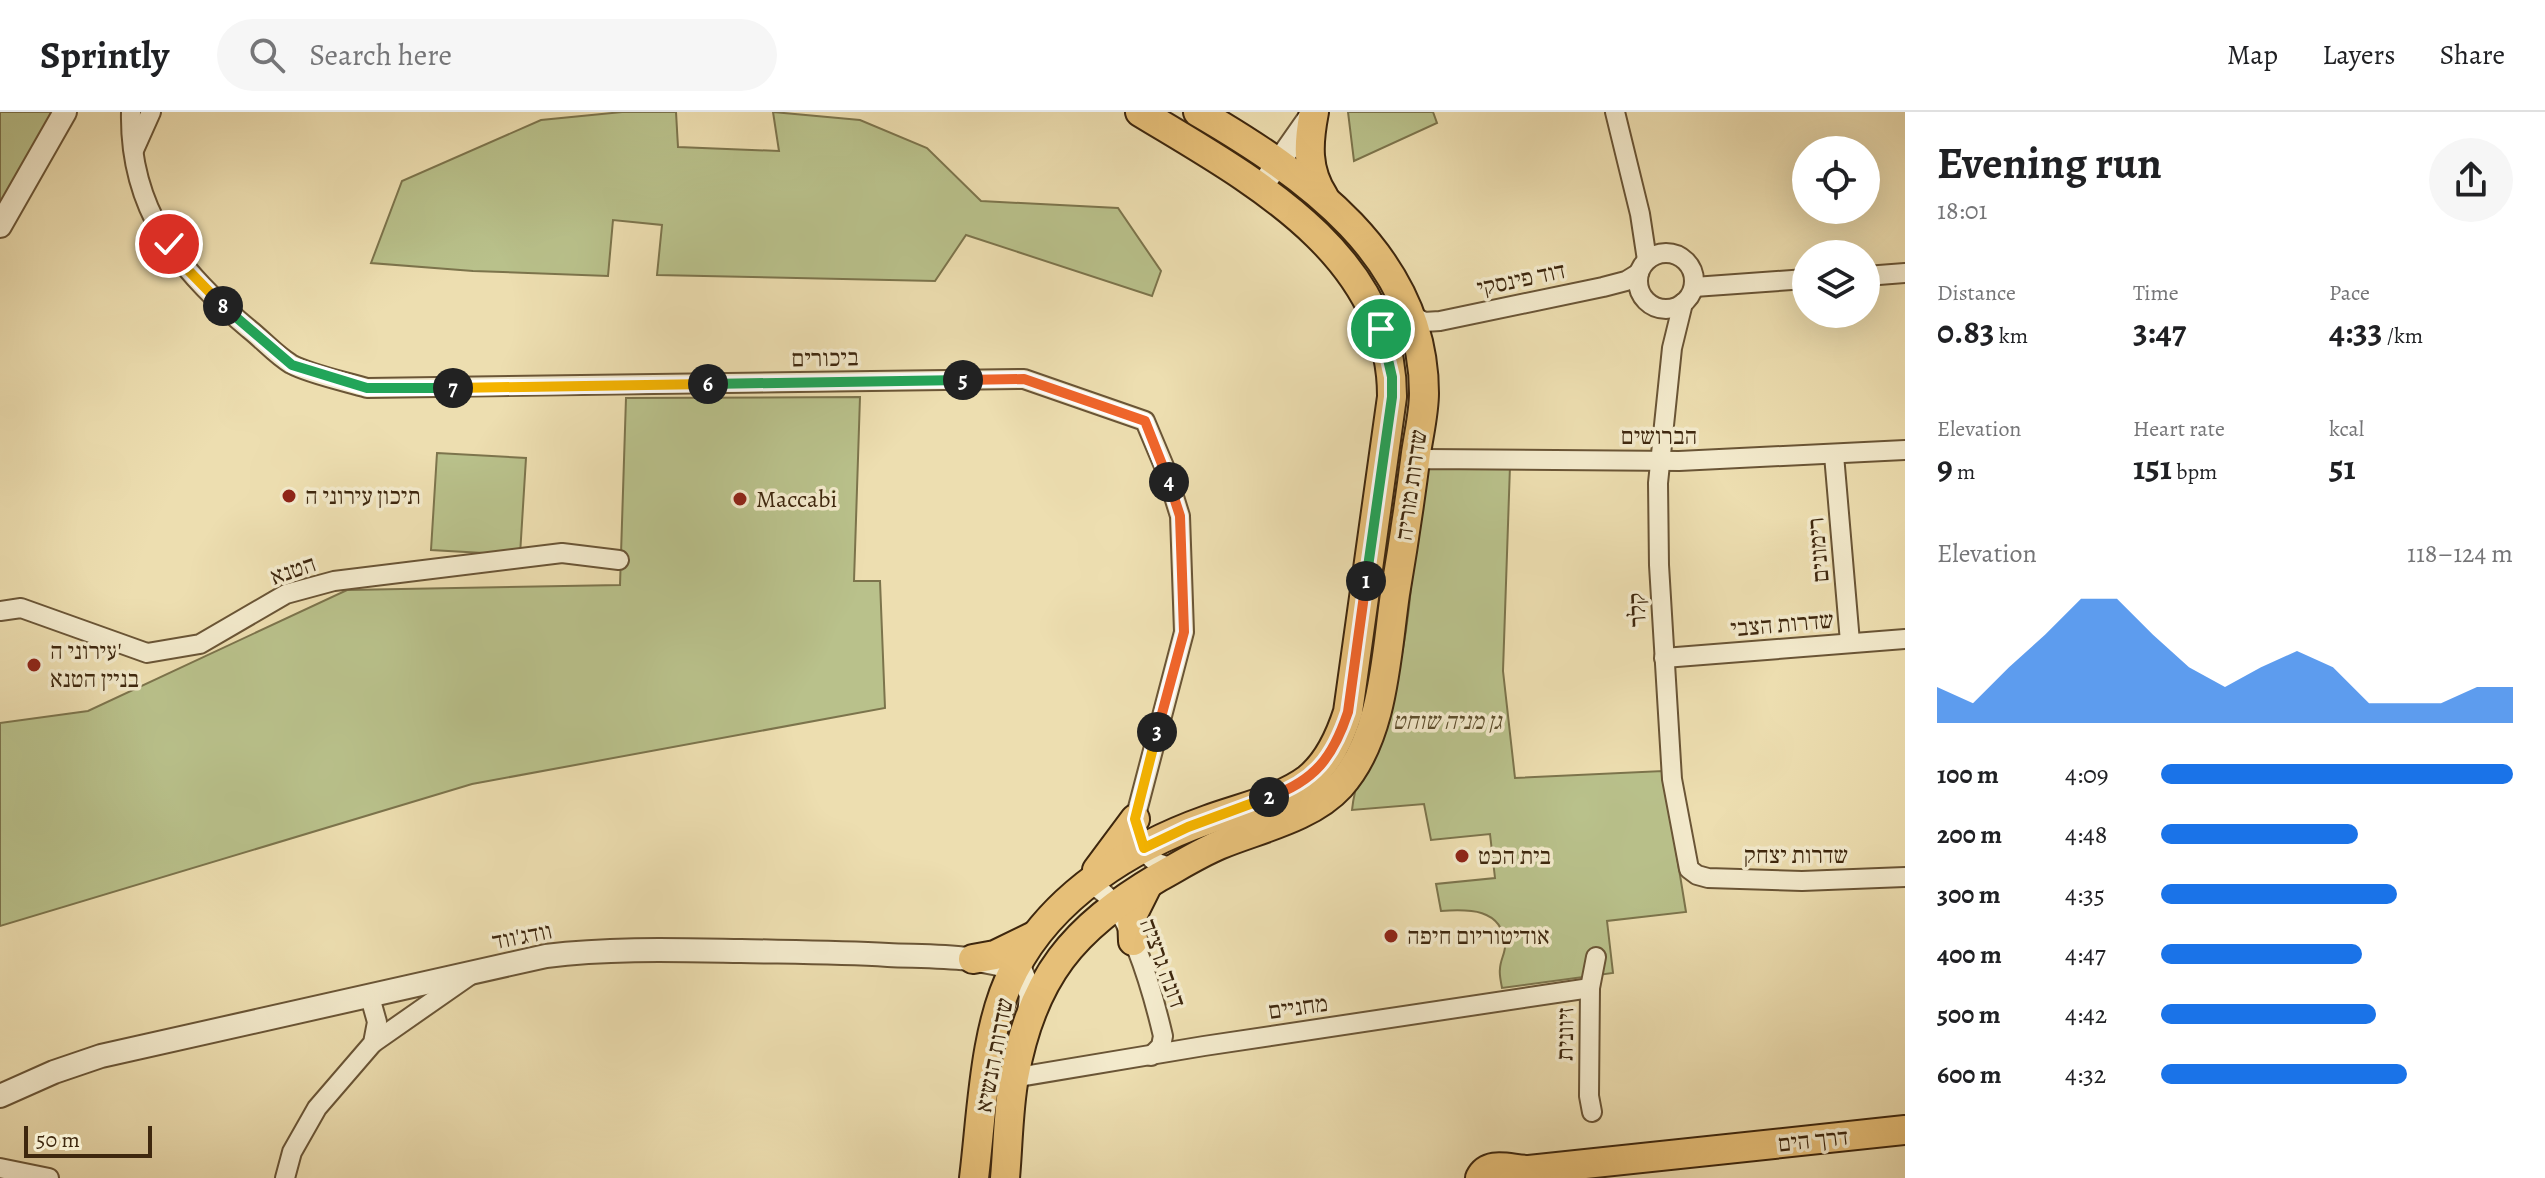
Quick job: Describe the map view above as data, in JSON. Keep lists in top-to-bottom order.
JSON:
{
  "streets": {
    "main road": ["שדרות מוריה", "שדרות הנשיא", "דרך הים"],
    "street": [
      "דוד פינסקי",
      "ביכורים",
      "הברושים",
      "רימונים",
      "הטנא",
      "קלר",
      "שדרות הצבי",
      "שדרות יצחק",
      "וודג'ווד",
      "דונה גרציה",
      "מחניים",
      "זיוונית"
    ]
  },
  "crossings": [
    ["דוד פינסקי", "שדרות מוריה"],
    ["דוד פינסקי", "קלר"],
    ["הברושים", "שדרות מוריה"],
    ["הברושים", "רימונים"],
    ["הברושים", "קלר"],
    ["שדרות מוריה", "דונה גרציה"],
    ["שדרות מוריה", "שדרות הנשיא"],
    ["רימונים", "שדרות הצבי"],
    ["קלר", "שדרות הצבי"],
    ["קלר", "שדרות יצחק"],
    ["וודג'ווד", "שדרות הנשיא"],
    ["דונה גרציה", "מחניים"],
    ["דונה גרציה", "שדרות הנשיא"],
    ["מחניים", "זיוונית"],
    ["מחניים", "שדרות הנשיא"]
  ],
  "parks": ["גן מניה שוחט"],
  "places": [
    "תיכון עירוני ה",
    "Maccabi",
    "עירוני ה' בניין הטנא",
    "בית הכט",
    "אודיטוריום חיפה"
  ],
  "scale_bar": "50 m",
  "page": {
    "header": "Sprintly",
    "search": "Search here",
    "nav": ["Map", "Layers", "Share"],
    "heading": ["Evening run", "18:01"],
    "stats": [
      ["Distance", "0.83 km"],
      ["Time", "3:47"],
      ["Pace", "4:33 /km"],
      ["Elevation", "9 m"],
      ["Heart rate", "151 bpm"],
      ["kcal", "51"]
    ],
    "pins": [
      "8",
      "5",
      "6",
      "7",
      "4",
      "1",
      "3",
      "2"
    ],
    "chart": ["Elevation", "118–124 m"],
    "list": [
      {
        "name": "100 m",
        "note": "4:09"
      },
      {
        "name": "200 m",
        "note": "4:48"
      },
      {
        "name": "300 m",
        "note": "4:35"
      },
      {
        "name": "400 m",
        "note": "4:47"
      },
      {
        "name": "500 m",
        "note": "4:42"
      },
      {
        "name": "600 m",
        "note": "4:32"
      }
    ],
    "scale": "50 m"
  }
}
